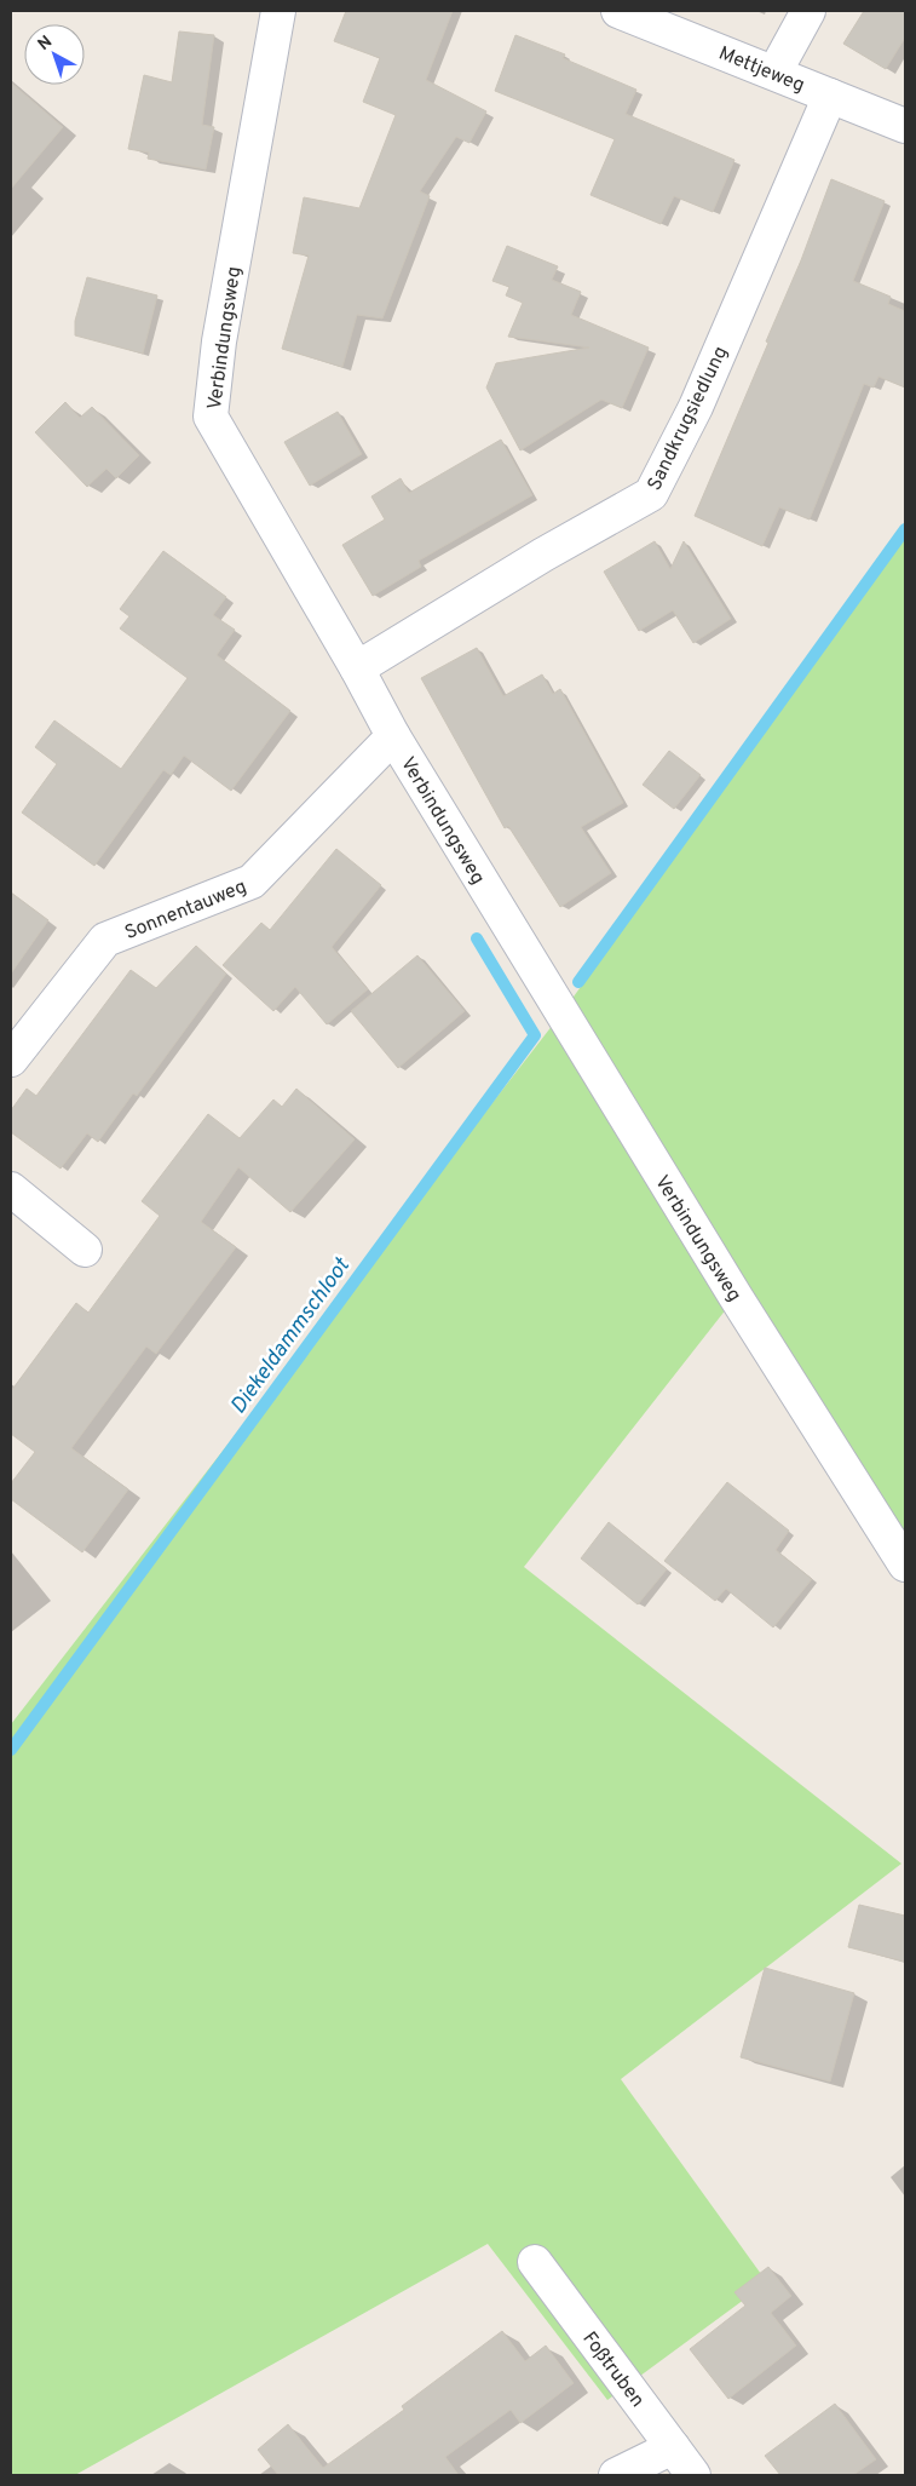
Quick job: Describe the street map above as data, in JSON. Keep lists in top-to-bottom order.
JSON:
{
  "streets": {
    "street": [
      "Mettjeweg",
      "Verbindungsweg",
      "Sandkrugsiedlung",
      "Sonnentauweg",
      "Foßtruben"
    ]
  },
  "crossings": [
    ["Mettjeweg", "Sandkrugsiedlung"],
    ["Verbindungsweg", "Sandkrugsiedlung"],
    ["Verbindungsweg", "Sonnentauweg"]
  ],
  "water": ["Diekeldammschloot"],
  "north": "top left"
}
